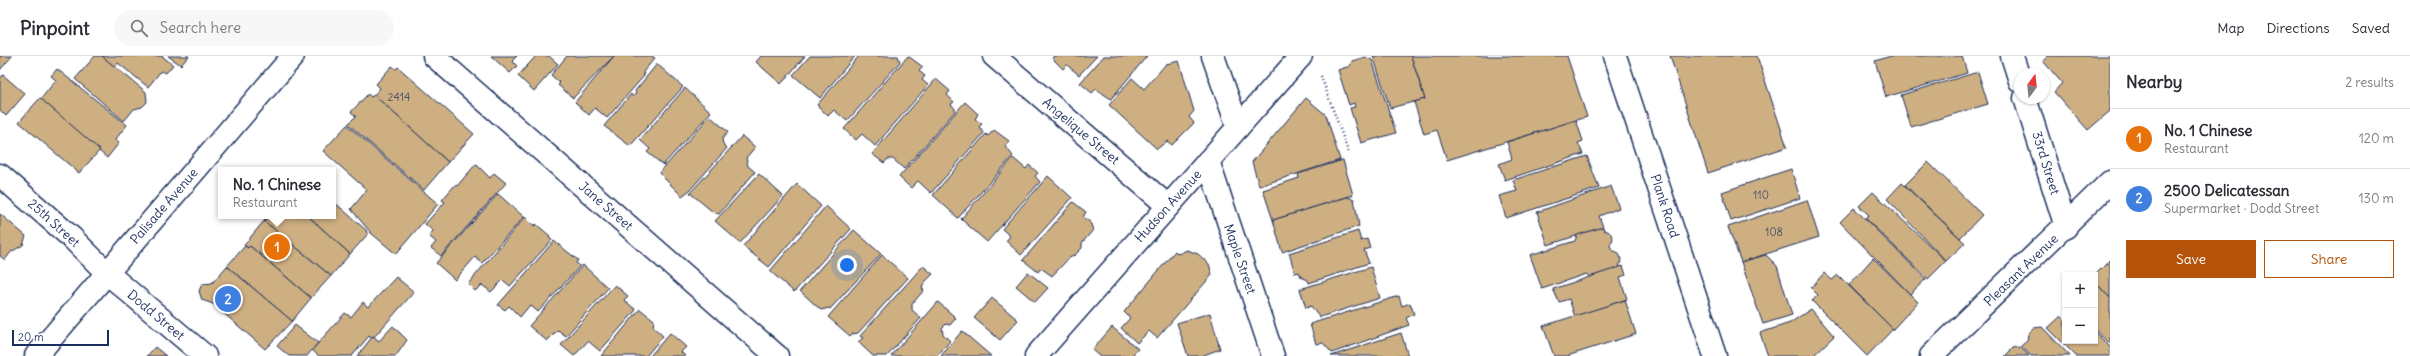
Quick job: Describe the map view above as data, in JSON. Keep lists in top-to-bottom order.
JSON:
{
  "streets": {
    "street": [
      "Angelique Street",
      "33rd Street",
      "Palisade Avenue",
      "Jane Street",
      "Hudson Avenue",
      "Plank Road",
      "25th Street",
      "Maple Street",
      "Pleasant Avenue",
      "Dodd Street"
    ]
  },
  "crossings": [
    ["Angelique Street", "Hudson Avenue"],
    ["33rd Street", "Pleasant Avenue"],
    ["Palisade Avenue", "25th Street"],
    ["Palisade Avenue", "Dodd Street"],
    ["Hudson Avenue", "Maple Street"],
    ["25th Street", "Dodd Street"]
  ],
  "house_numbers": ["2414", "110", "108"],
  "scale_bar": "20 m",
  "north": "top",
  "page": {
    "header": "Pinpoint",
    "search": "Search here",
    "nav": ["Map", "Directions", "Saved"],
    "heading": ["Nearby", "2 results"],
    "list": [
      {
        "mark": "1",
        "name": "No. 1 Chinese",
        "note": "Restaurant",
        "value": "120 m"
      },
      {
        "mark": "2",
        "name": "2500 Delicatessan",
        "note": "Supermarket · Dodd Street",
        "value": "130 m"
      }
    ],
    "popup": ["No. 1 Chinese", "Restaurant"],
    "buttons": ["Save", "Share"],
    "pins": ["1", "2"],
    "map_buttons": ["+", "−"],
    "scale": "20 m"
  }
}
